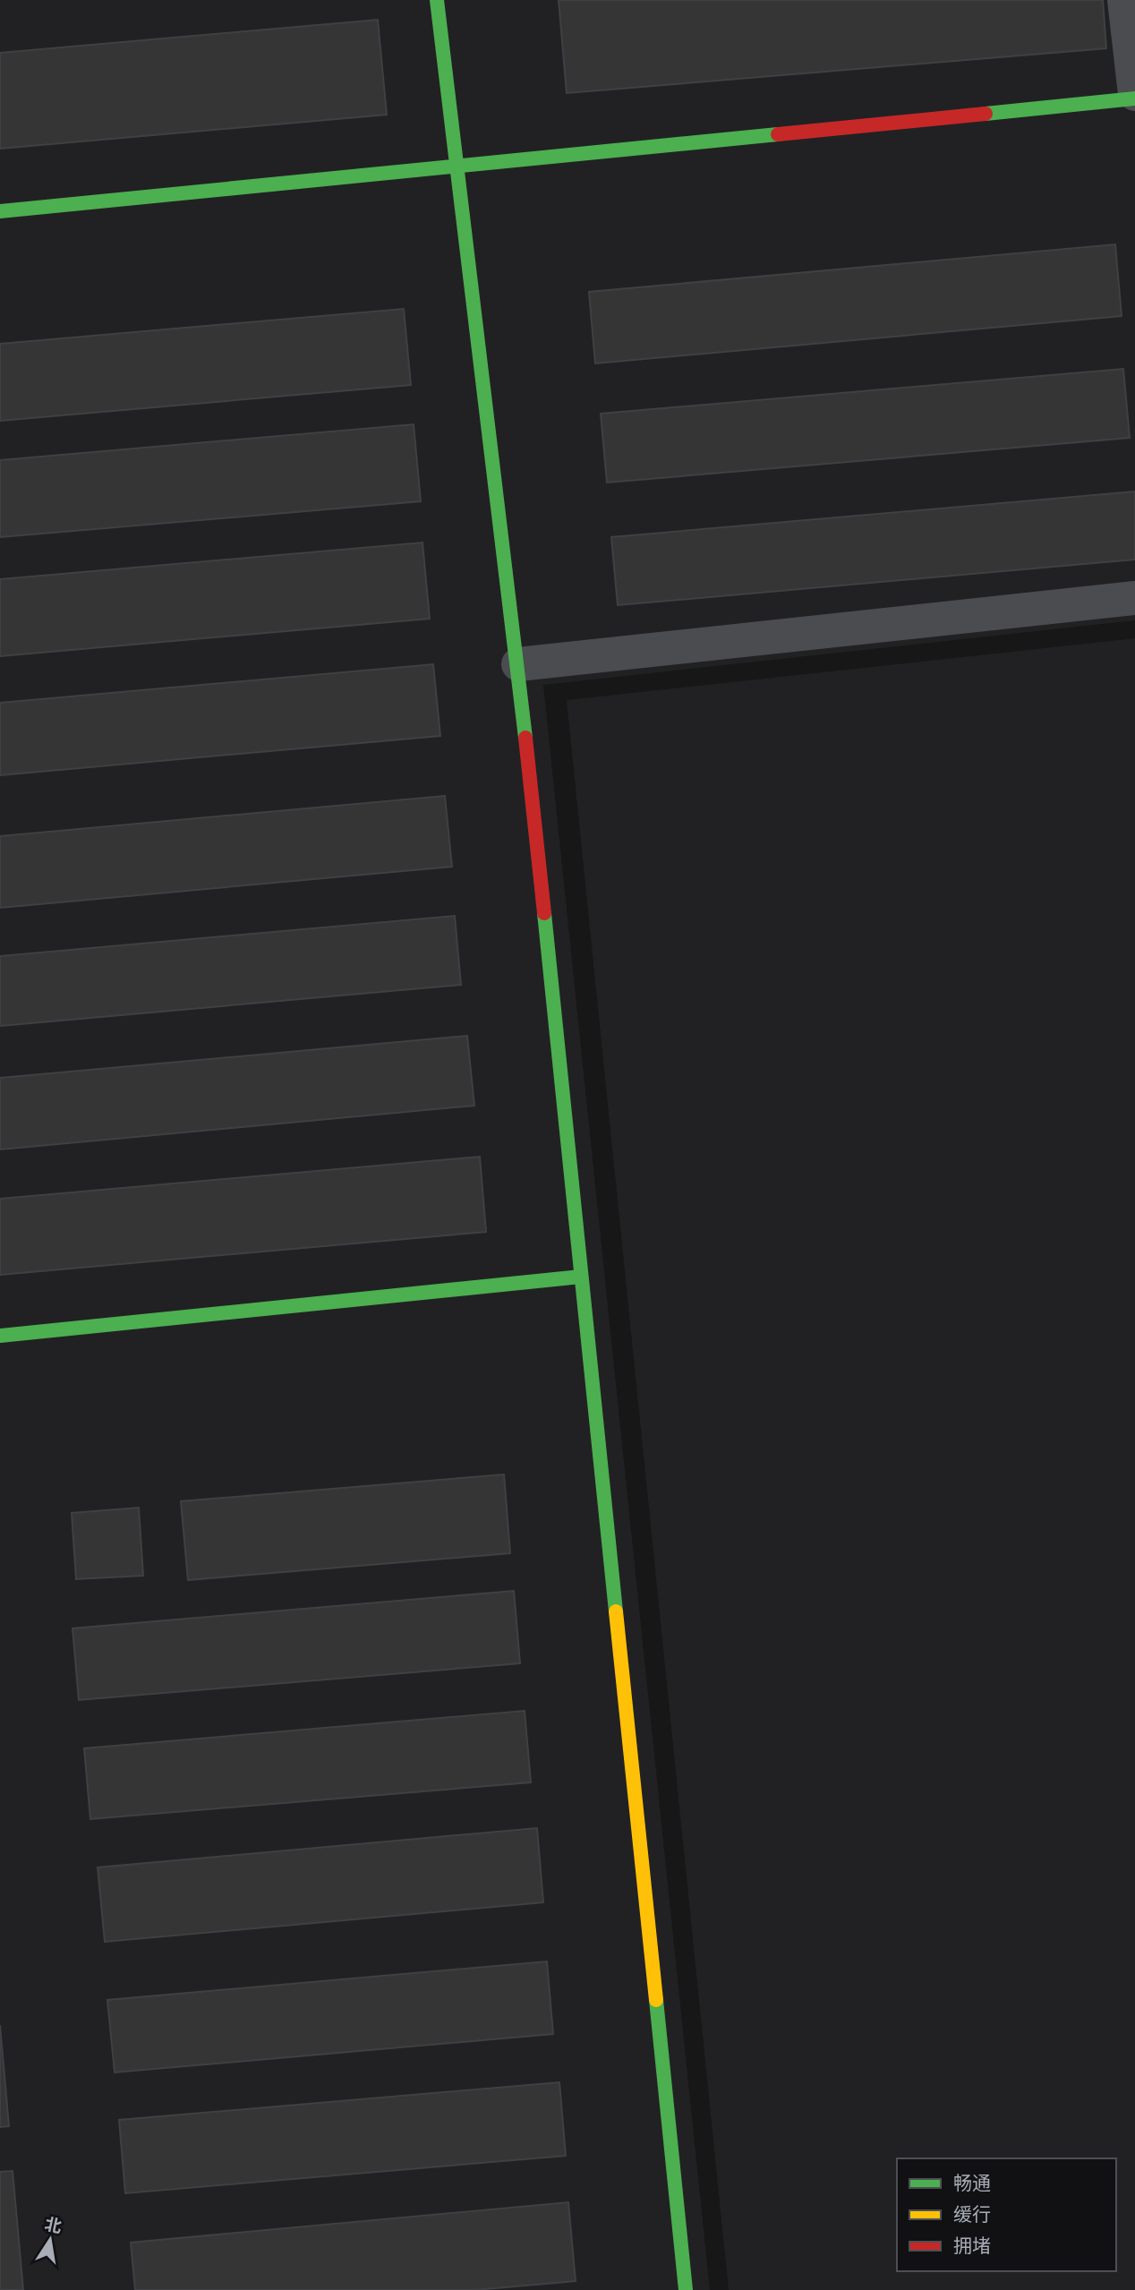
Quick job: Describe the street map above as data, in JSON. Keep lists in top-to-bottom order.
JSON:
{
  "legend": ["畅通", "缓行", "拥堵"],
  "north": "top"
}
